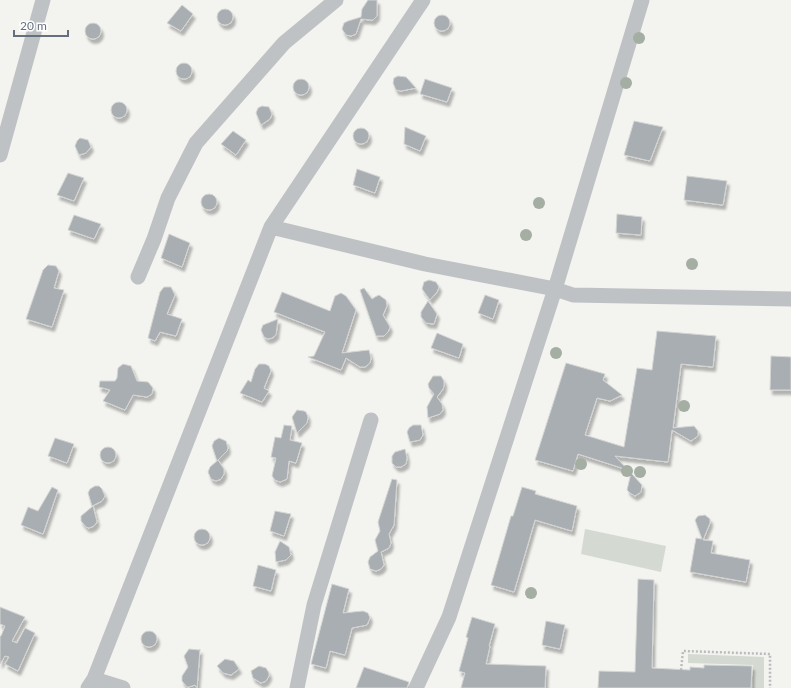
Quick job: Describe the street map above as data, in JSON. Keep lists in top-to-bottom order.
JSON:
{
  "scale_bar": "20 m"
}
